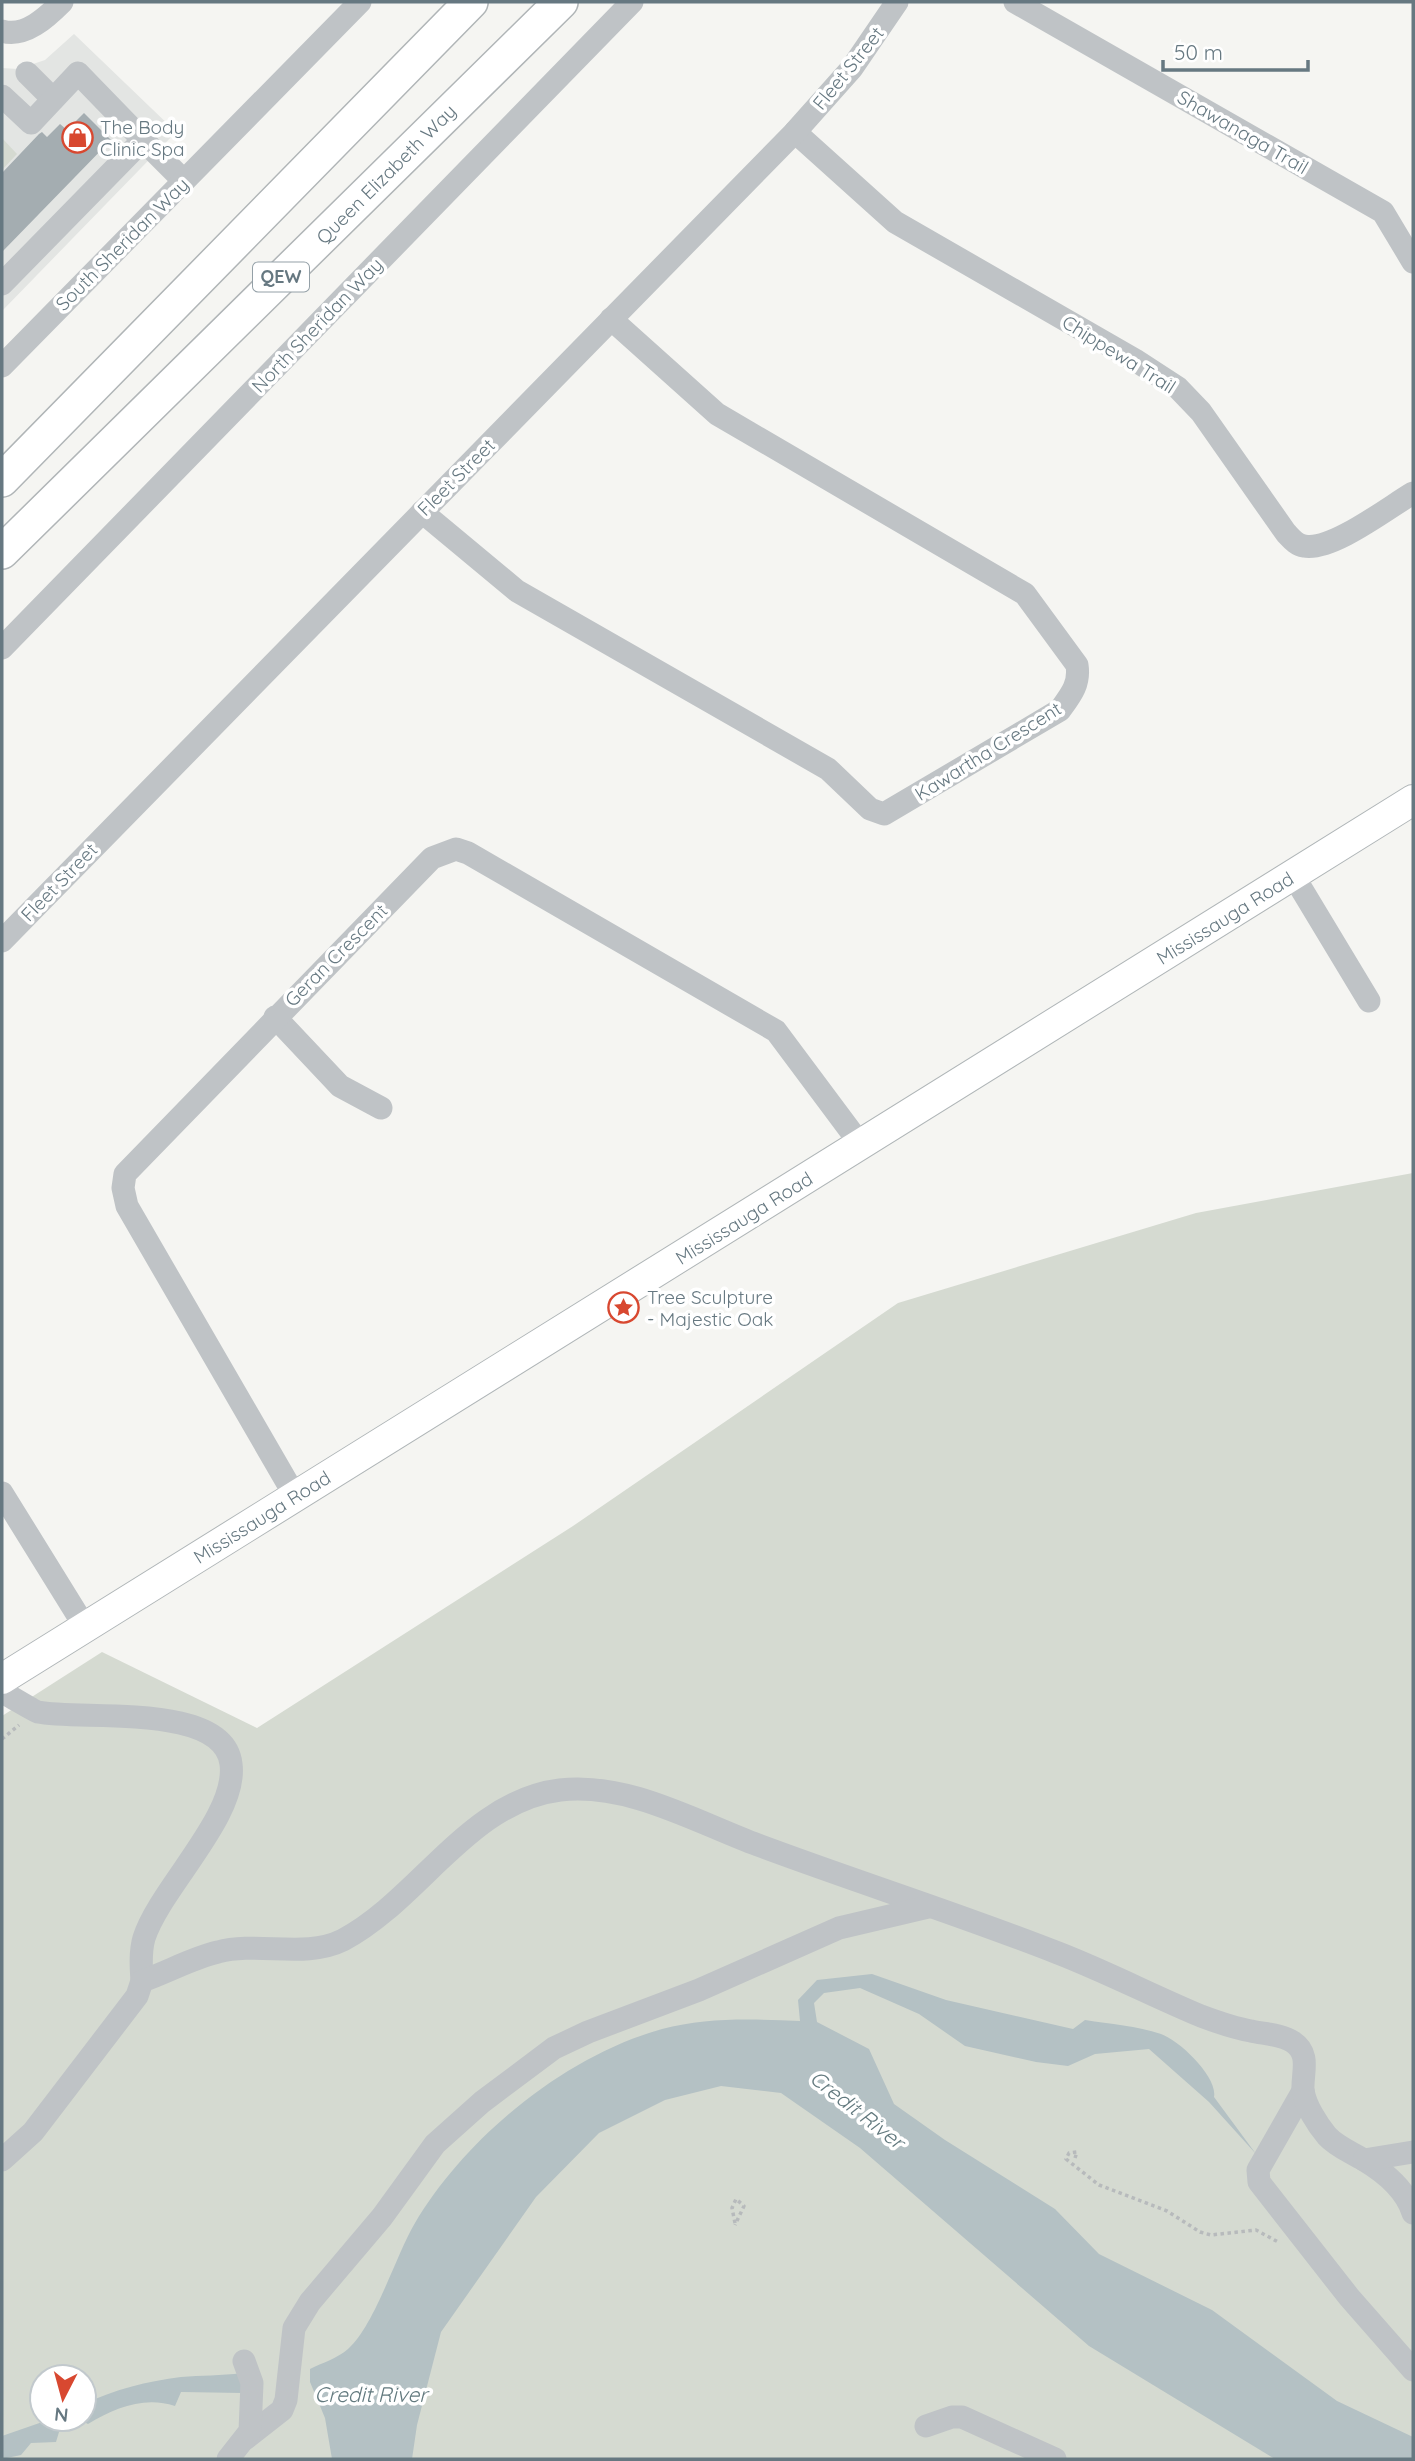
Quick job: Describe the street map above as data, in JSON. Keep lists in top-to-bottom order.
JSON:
{
  "streets": {
    "highway": ["Queen Elizabeth Way", "QEW"],
    "main road": ["Mississauga Road"],
    "street": [
      "Fleet Street",
      "Shawanaga Trail",
      "South Sheridan Way",
      "North Sheridan Way",
      "Chippewa Trail",
      "Kawartha Crescent",
      "Geran Crescent"
    ]
  },
  "crossings": [
    ["Fleet Street", "Chippewa Trail"],
    ["Fleet Street", "Kawartha Crescent"],
    ["Mississauga Road", "Geran Crescent"]
  ],
  "water": ["Credit River"],
  "places": {
    "shop": ["The Body Clinic Spa"],
    "place": ["Tree Sculpture - Majestic Oak"]
  },
  "scale_bar": "50 m",
  "north": "bottom"
}
